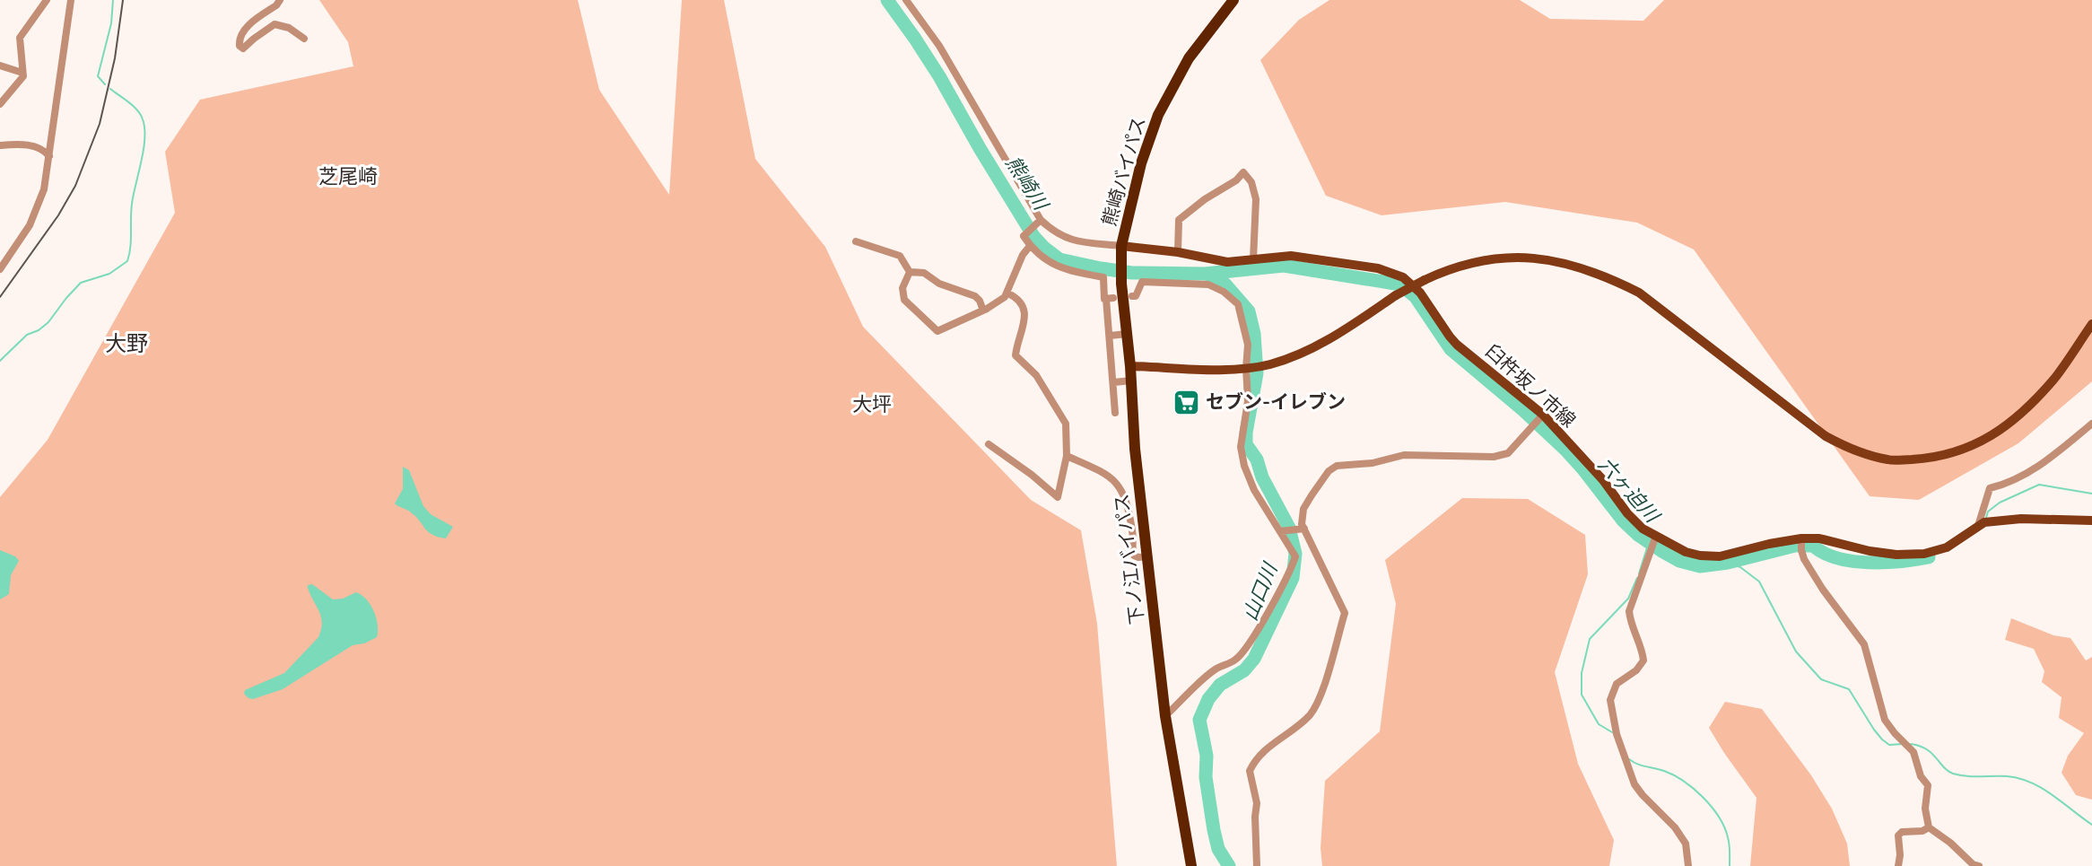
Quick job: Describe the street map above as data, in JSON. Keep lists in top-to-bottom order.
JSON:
{
  "streets": {
    "highway": ["熊崎バイパス", "下ノ江バイパス"],
    "main road": ["臼杵坂ノ市線"]
  },
  "crossings": [
    ["熊崎バイパス", "臼杵坂ノ市線"],
    ["熊崎バイパス", "下ノ江バイパス"],
    ["臼杵坂ノ市線", "下ノ江バイパス"]
  ],
  "districts": ["芝尾崎", "大野", "大坪"],
  "water": ["熊崎川", "六ヶ迫川", "山口川"],
  "places": {
    "supermarket": ["セブン-イレブン"]
  }
}
